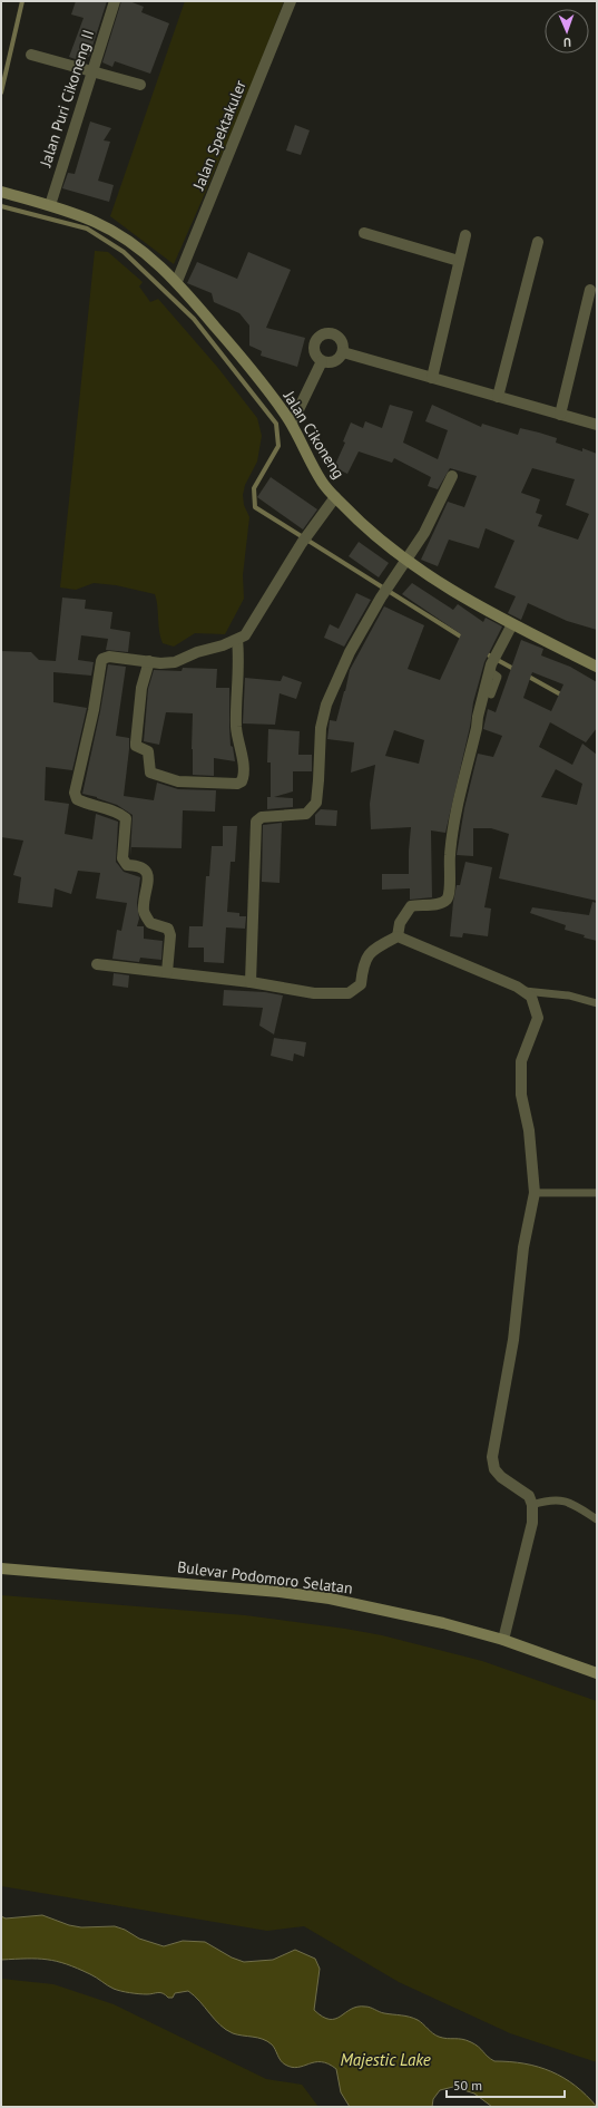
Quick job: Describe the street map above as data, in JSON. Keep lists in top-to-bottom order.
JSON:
{
  "streets": {
    "street": [
      "Jalan Puri Cikoneng II",
      "Jalan Spektakuler",
      "Jalan Cikoneng",
      "Bulevar Podomoro Selatan"
    ]
  },
  "crossings": [
    ["Jalan Puri Cikoneng II", "Jalan Cikoneng"],
    ["Jalan Spektakuler", "Jalan Cikoneng"]
  ],
  "water": ["Majestic Lake"],
  "scale_bar": "50 m",
  "north": "bottom"
}
